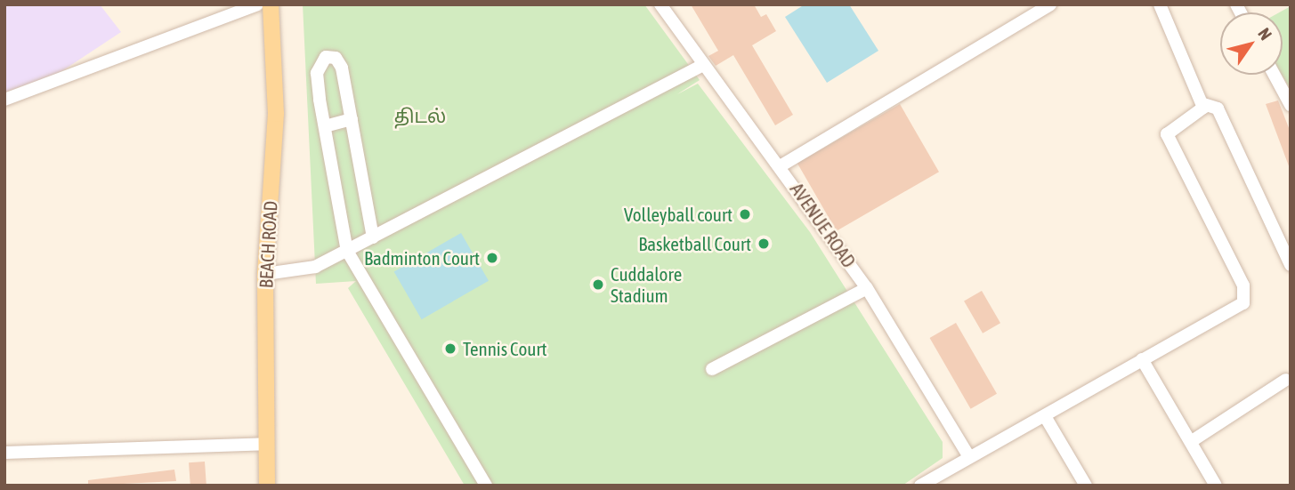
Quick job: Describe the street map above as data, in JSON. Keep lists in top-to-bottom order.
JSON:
{
  "streets": {
    "main road": ["BEACH ROAD"],
    "street": ["AVENUE ROAD"]
  },
  "parks": ["திடல்"],
  "places": [
    "Volleyball court",
    "Basketball Court",
    "Badminton Court",
    "Cuddalore Stadium",
    "Tennis Court"
  ],
  "north": "top right"
}
